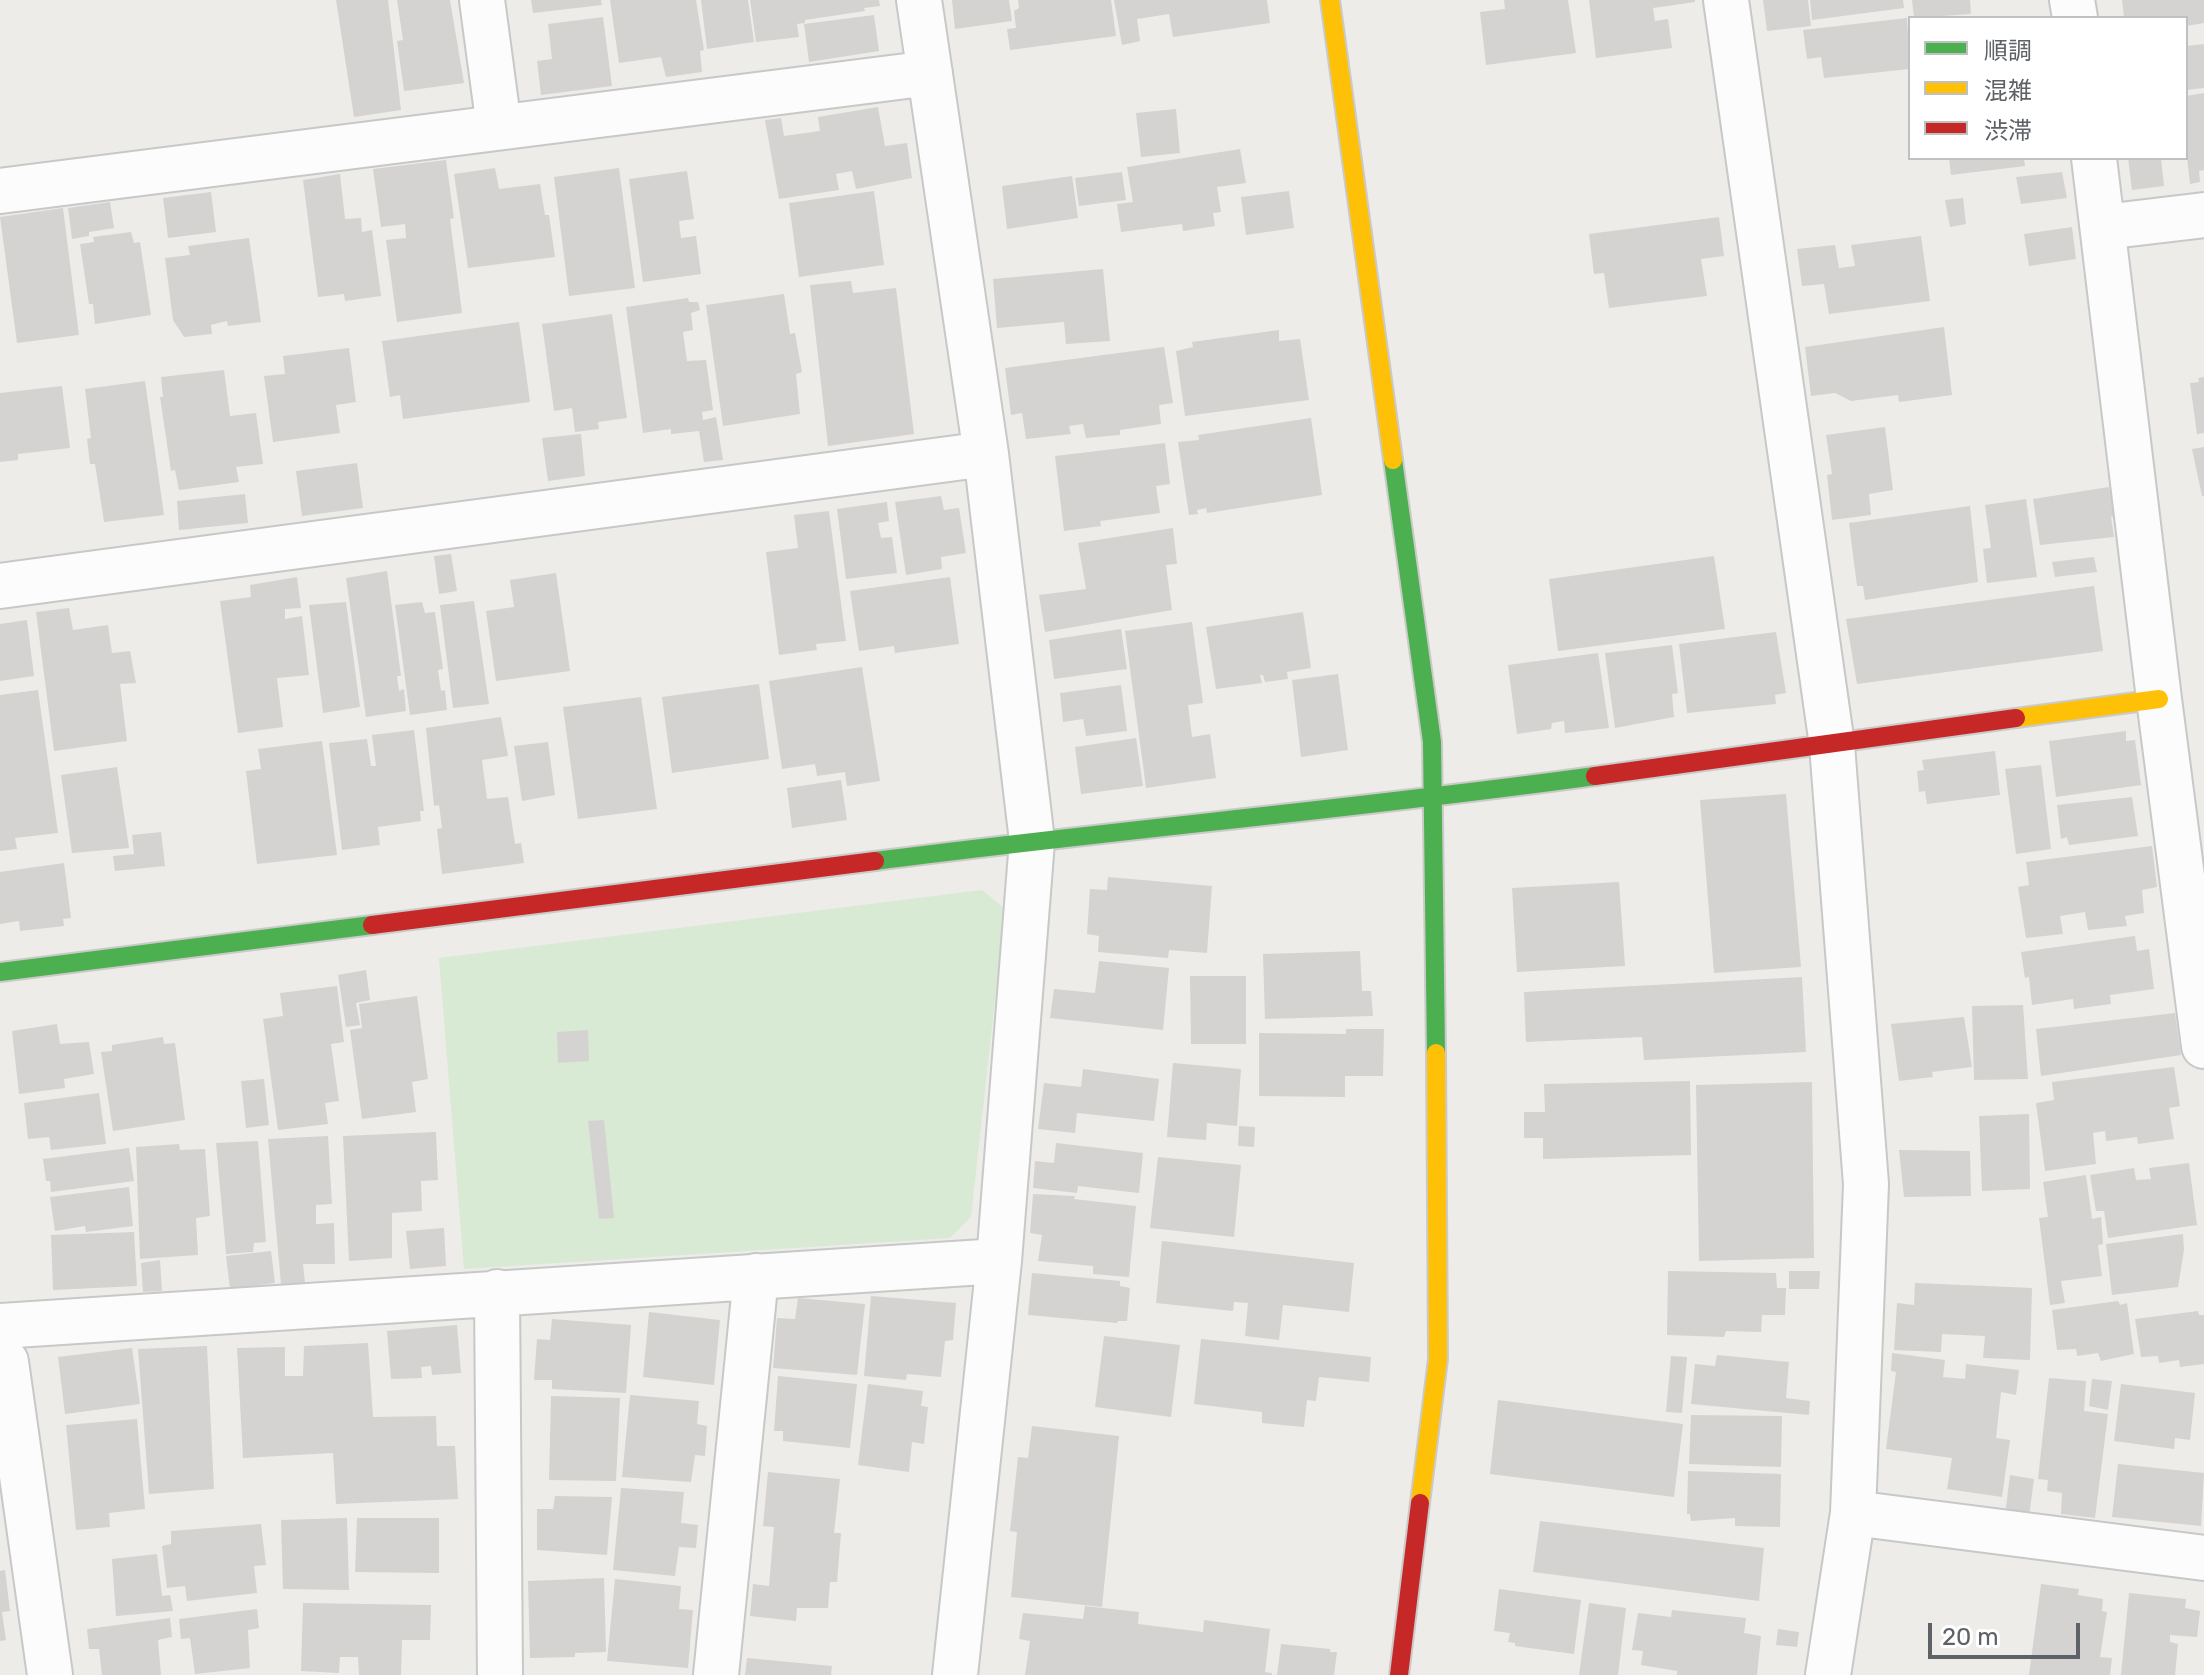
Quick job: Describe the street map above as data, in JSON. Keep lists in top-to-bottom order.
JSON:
{
  "legend": ["順調", "混雑", "渋滞"],
  "scale_bar": "20 m"
}
